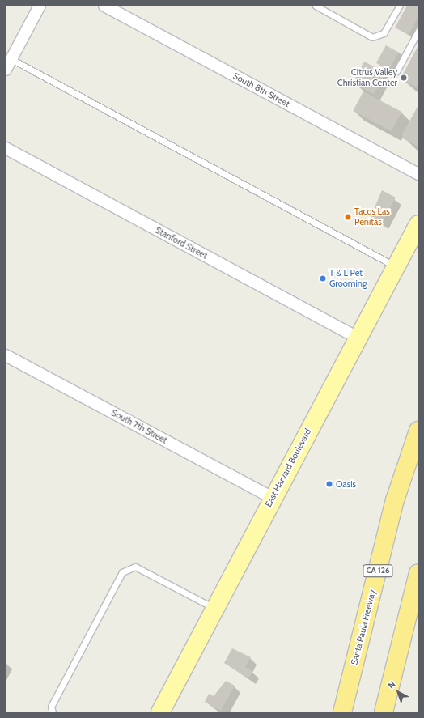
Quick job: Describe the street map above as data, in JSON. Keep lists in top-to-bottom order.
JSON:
{
  "streets": {
    "highway": ["CA 126", "Santa Paula Freeway"],
    "main road": ["East Harvard Boulevard"],
    "street": ["South 8th Street", "Stanford Street", "South 7th Street"]
  },
  "crossings": [
    ["Stanford Street", "East Harvard Boulevard"],
    ["South 7th Street", "East Harvard Boulevard"]
  ],
  "places": [
    "Citrus Valley Christian Center",
    "Tacos Las Penitas",
    "T & L Pet Grooming",
    "Oasis"
  ],
  "north": "top left"
}
